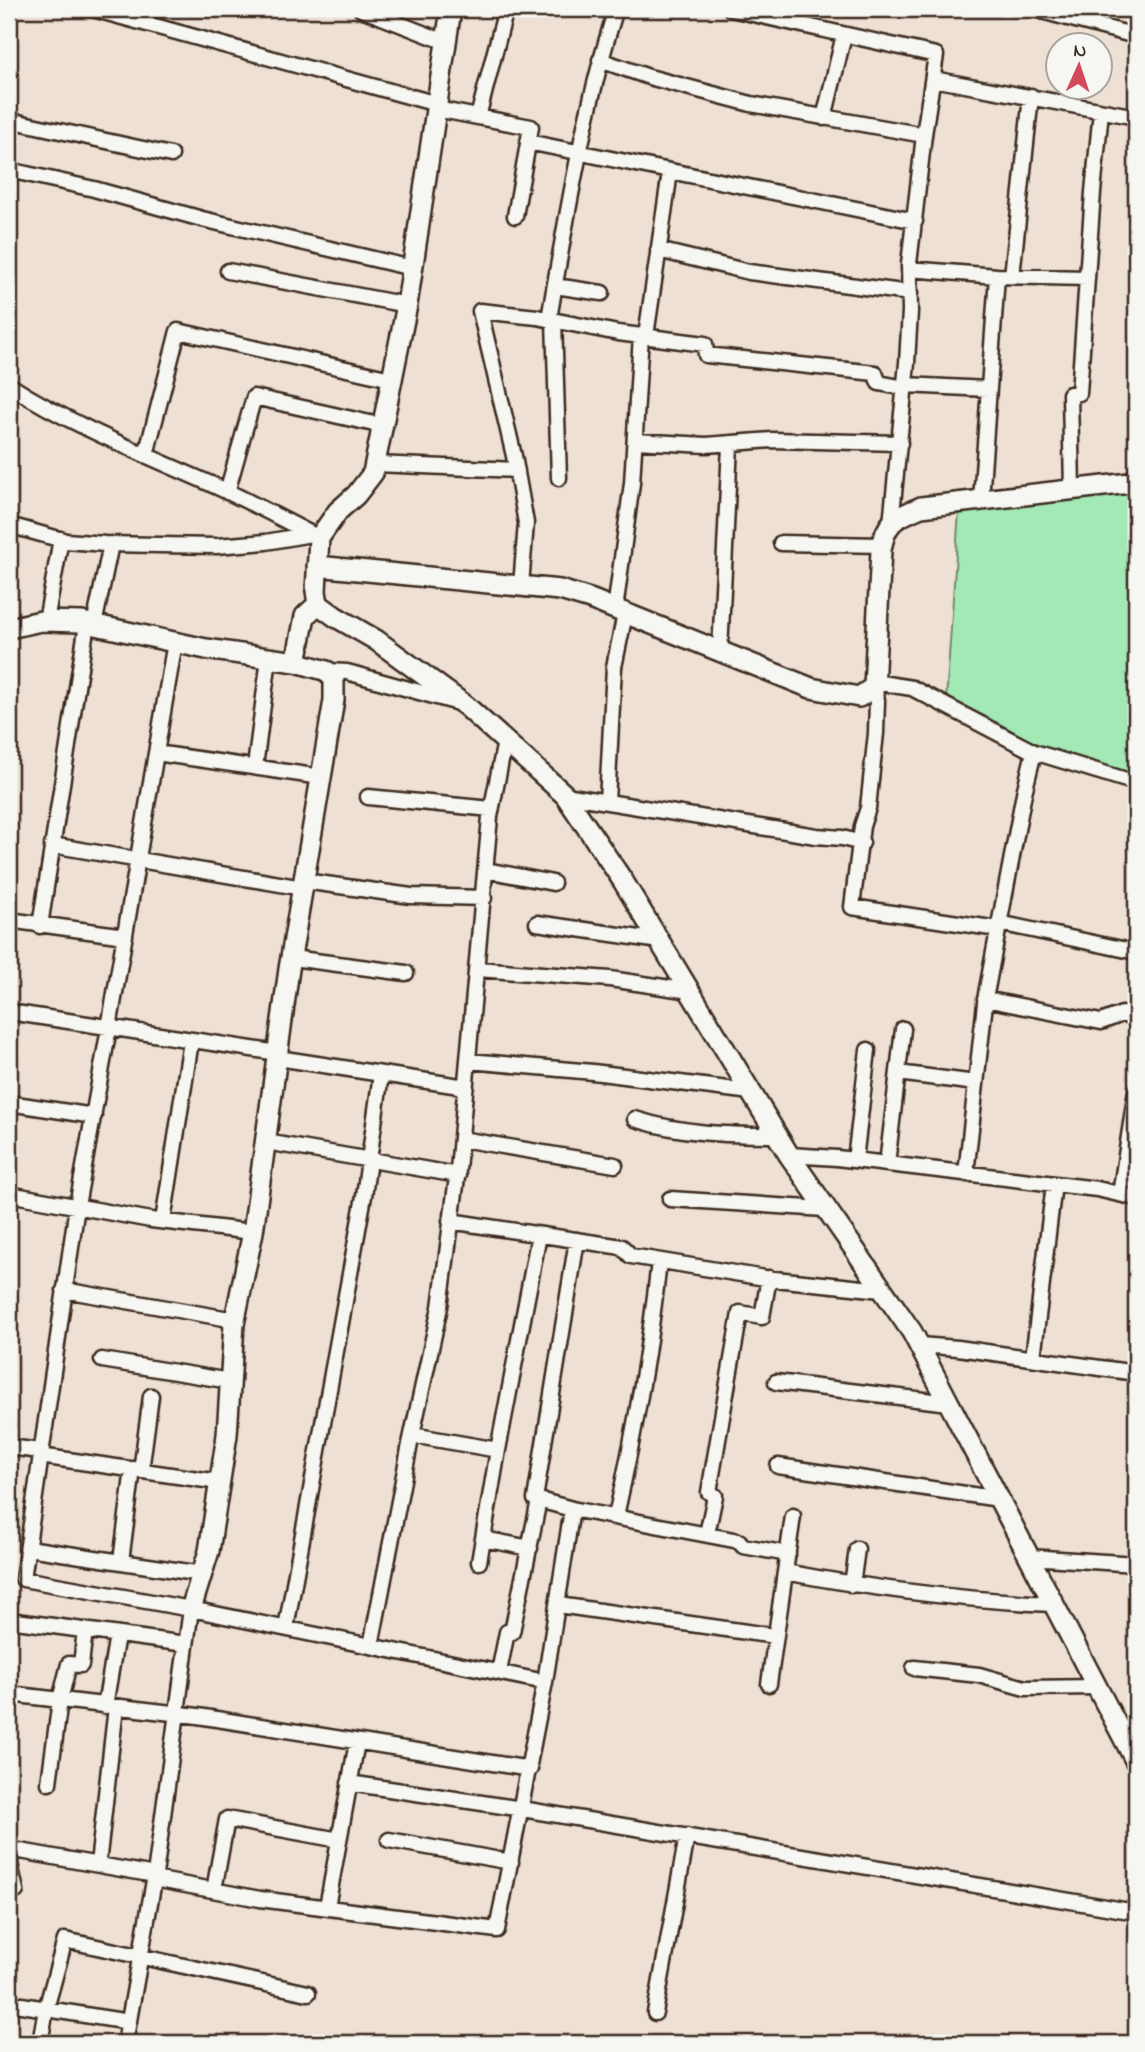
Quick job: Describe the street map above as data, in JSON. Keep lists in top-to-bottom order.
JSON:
{
  "north": "top"
}
